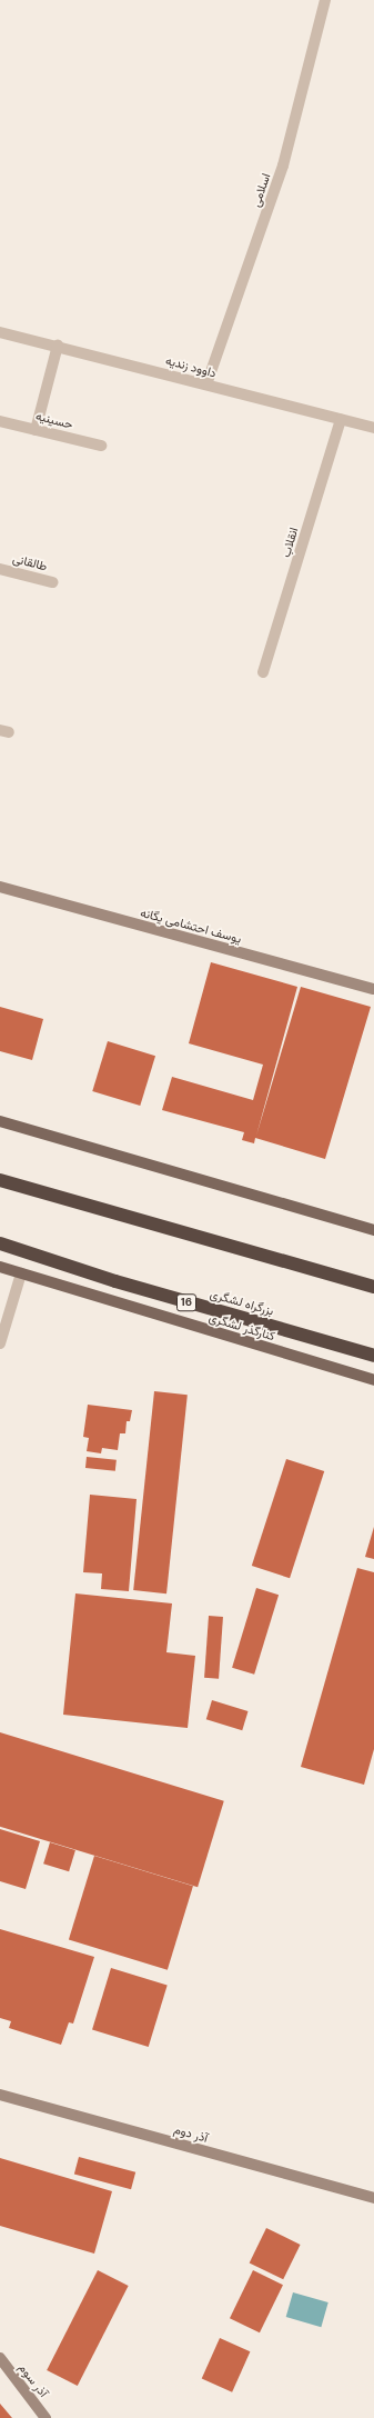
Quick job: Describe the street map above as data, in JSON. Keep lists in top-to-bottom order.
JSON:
{
  "streets": {
    "highway": ["16", "بزرگراه لشگری"],
    "main road": ["کنارگذر لشگری"],
    "street": [
      "اسلامی",
      "داوود زندیه",
      "حسینیه",
      "انقلاب",
      "طالقانی",
      "یوسف احتشامی یگانه",
      "آذر دوم",
      "آذر سوم"
    ]
  },
  "crossings": [
    ["اسلامی", "داوود زندیه"],
    ["داوود زندیه", "انقلاب"]
  ]
}
